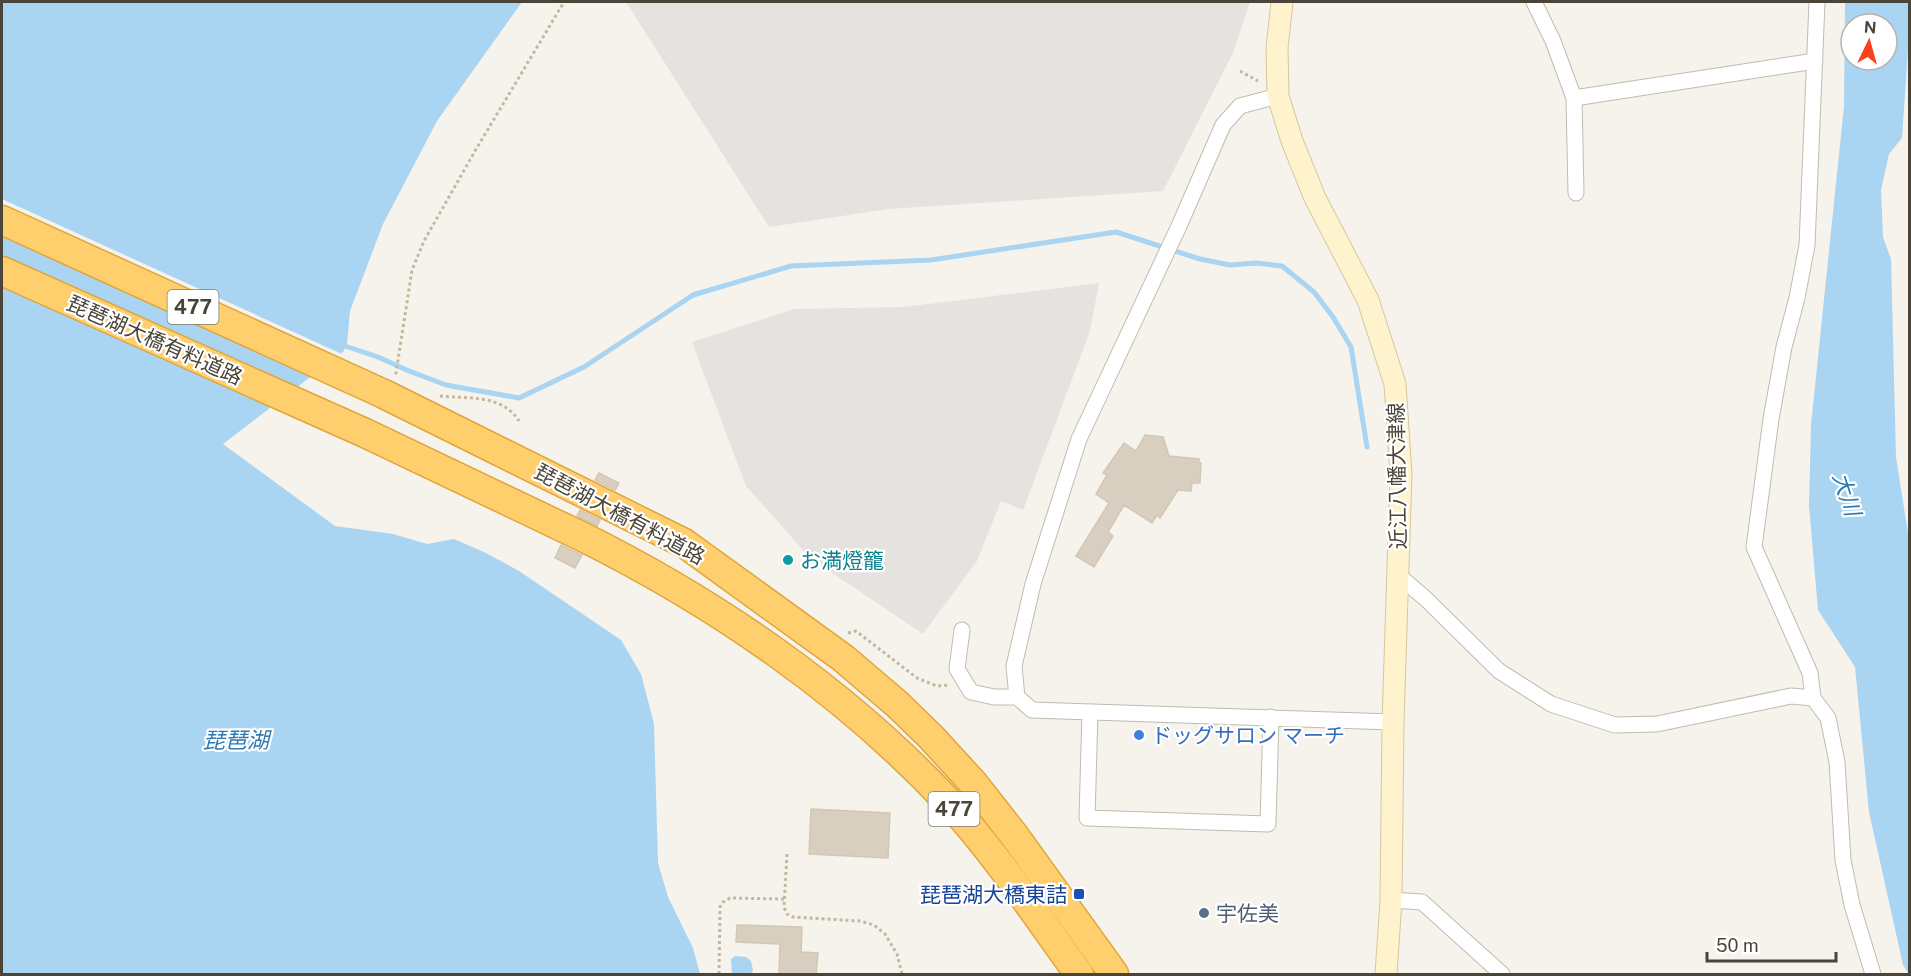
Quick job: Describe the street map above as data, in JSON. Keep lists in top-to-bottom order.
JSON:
{
  "streets": {
    "highway": ["477", "琵琶湖大橋有料道路"],
    "main road": ["近江八幡大津線"]
  },
  "water": ["大川", "琵琶湖"],
  "places": {
    "other": ["お満燈籠", "ドッグサロン マーチ", "宇佐美"],
    "transit": ["琵琶湖大橋東詰"]
  },
  "scale_bar": "50 m",
  "north": "top"
}
